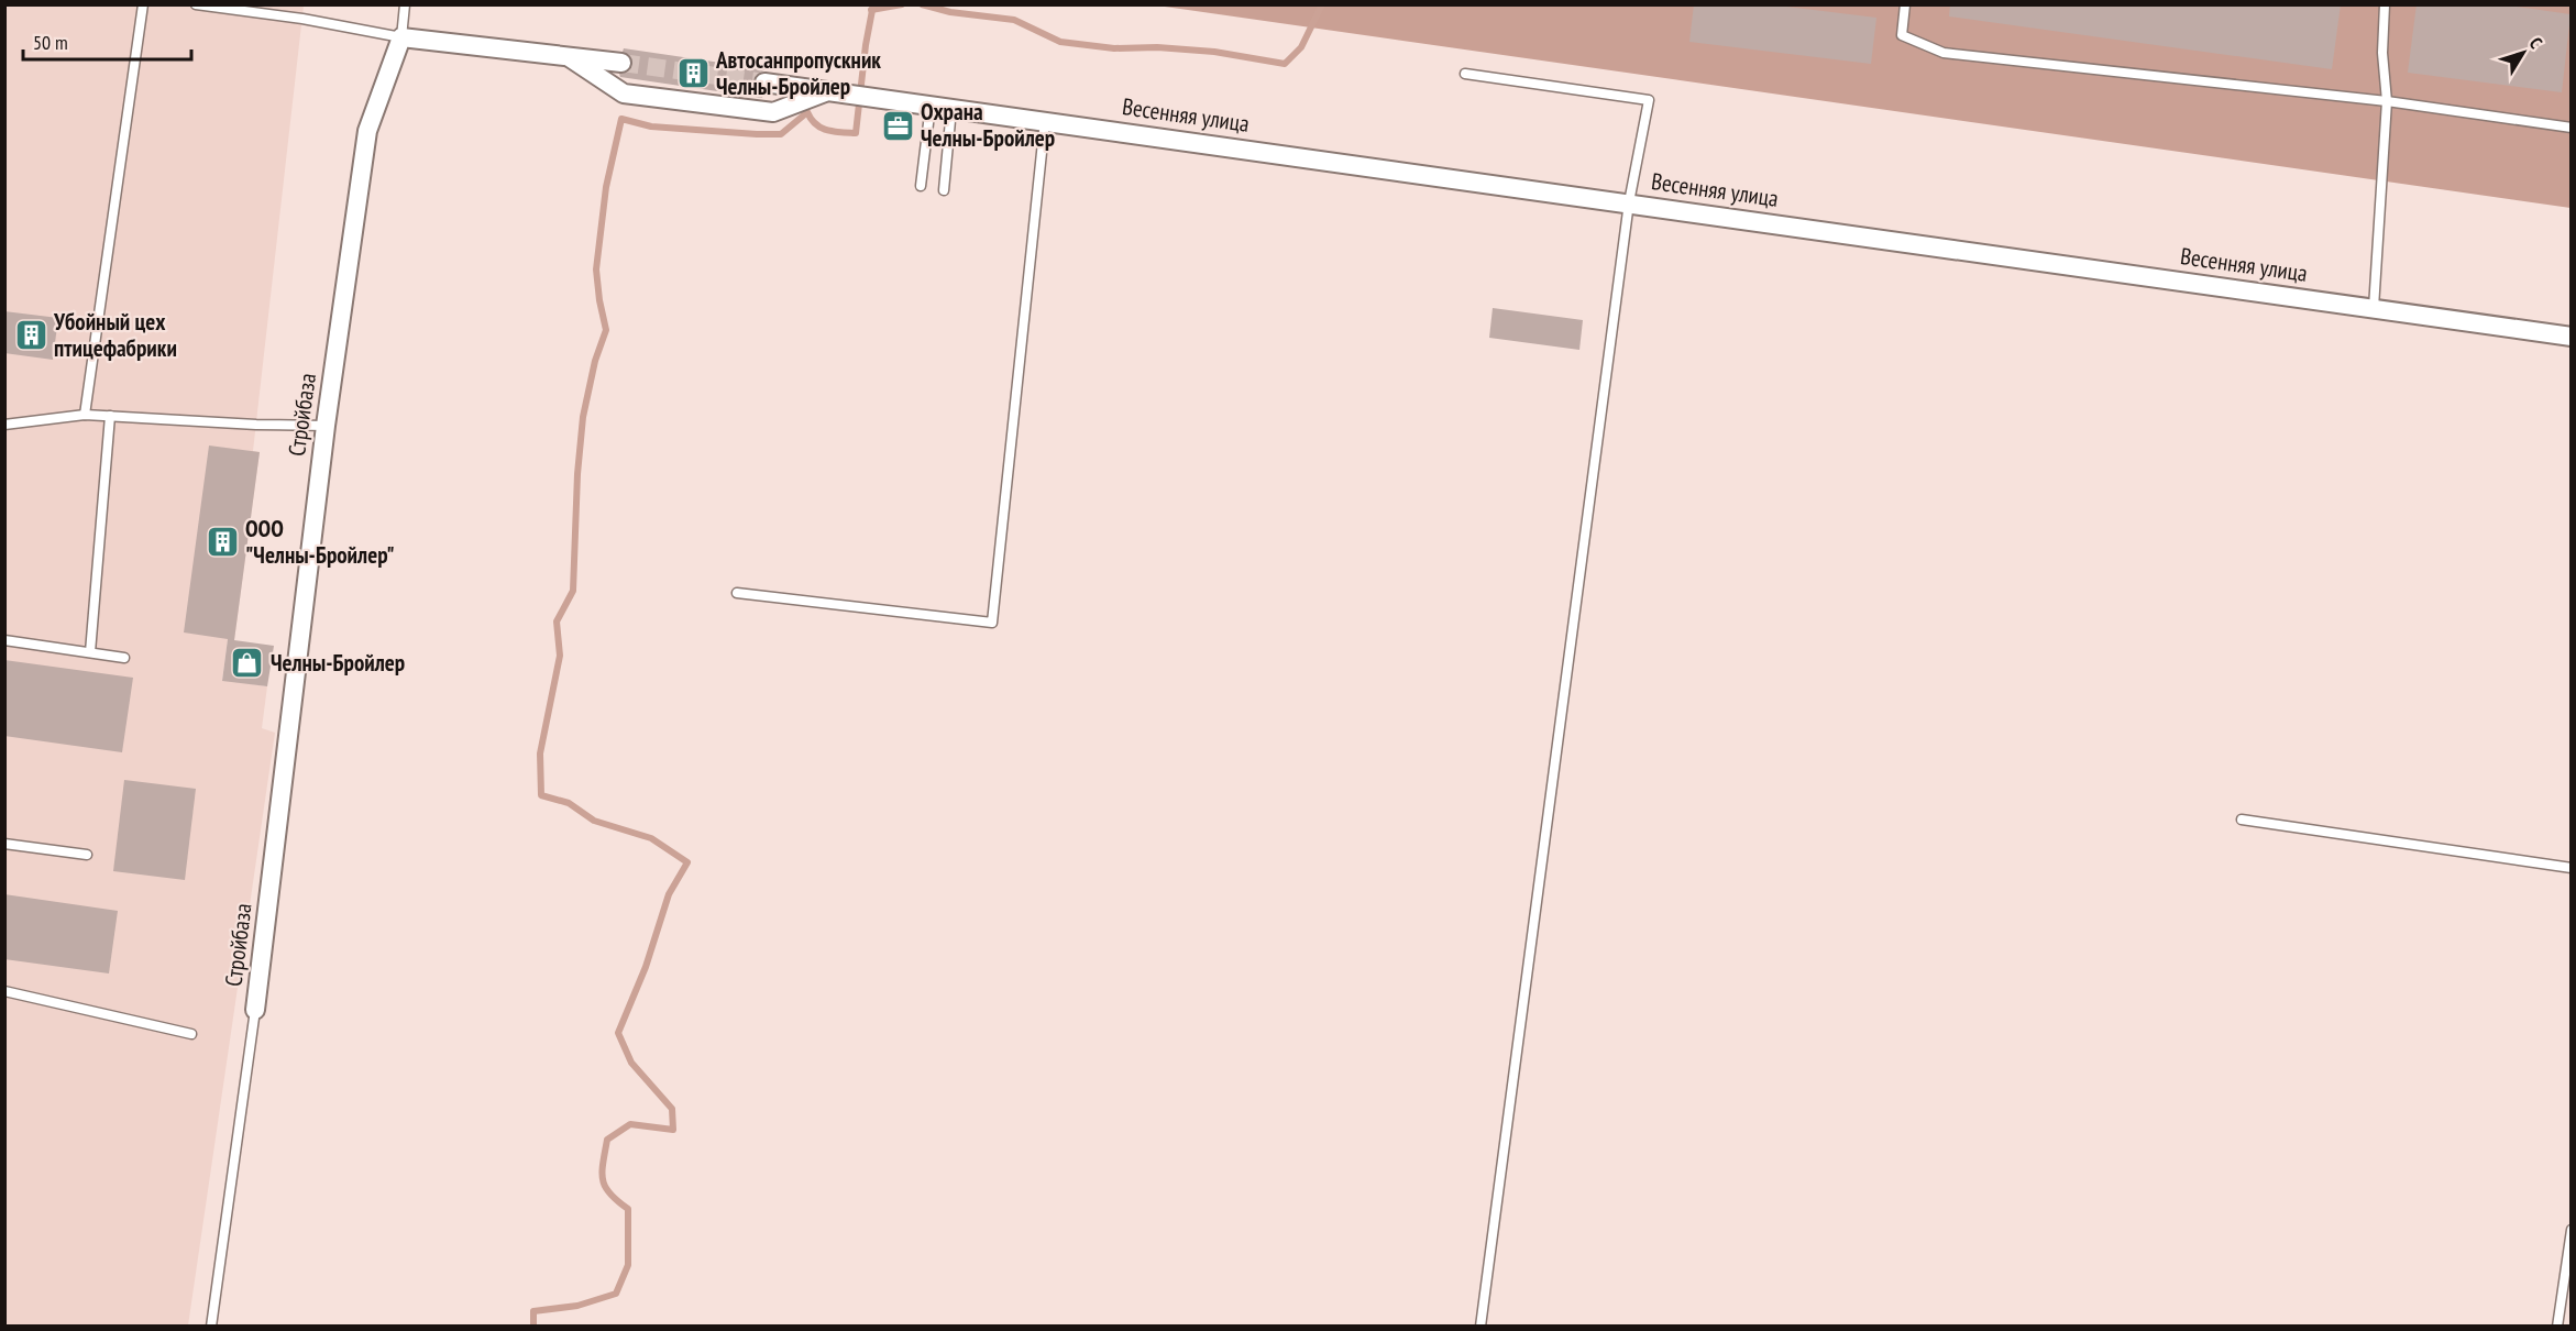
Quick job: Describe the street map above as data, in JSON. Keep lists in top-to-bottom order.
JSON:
{
  "streets": {
    "street": ["Весенняя улица", "Стройбаза"]
  },
  "places": {
    "building": ["Автосанпропускник Челны-Бройлер", "Убойный цех птицефабрики", "ООО \"Челны-Бройлер\""],
    "office": ["Охрана Челны-Бройлер"],
    "shop": ["Челны-Бройлер"]
  },
  "scale_bar": "50 m",
  "north": "top right"
}
